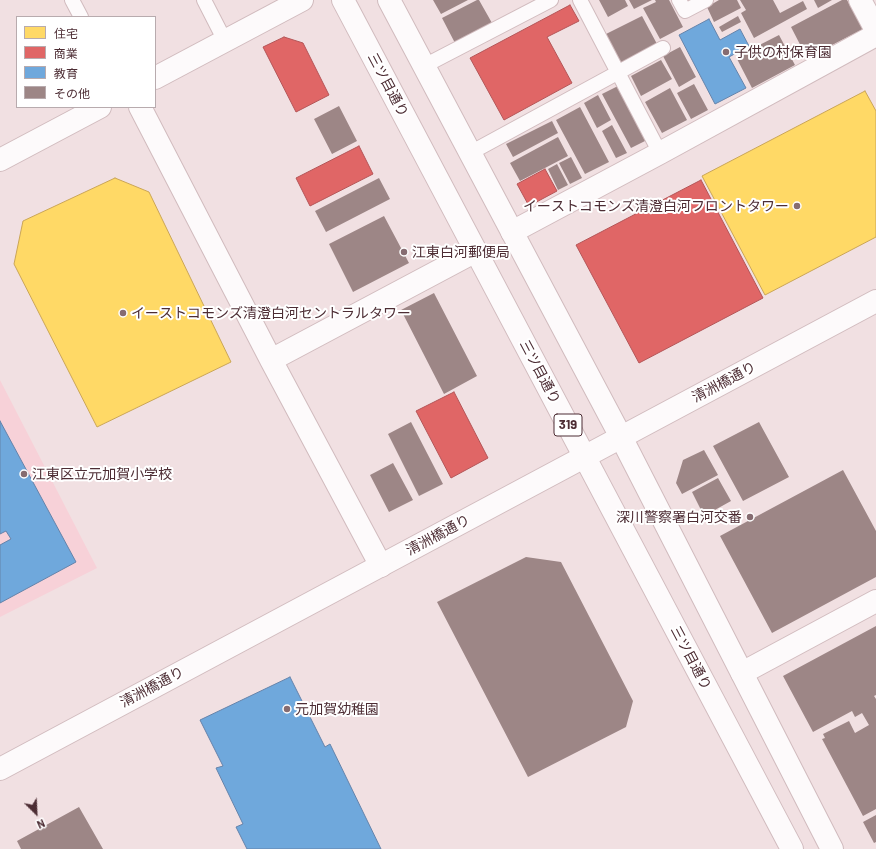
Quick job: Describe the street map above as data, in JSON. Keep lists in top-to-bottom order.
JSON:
{
  "streets": {
    "main road": ["三ツ目通り", "清洲橋通り", "319"]
  },
  "crossings": [
    ["三ツ目通り", "清洲橋通り"]
  ],
  "places": [
    "子供の村保育園",
    "イーストコモンズ清澄白河フロントタワー",
    "江東白河郵便局",
    "イーストコモンズ清澄白河セントラルタワー",
    "江東区立元加賀小学校",
    "深川警察署白河交番",
    "元加賀幼稚園"
  ],
  "legend": [
    "住宅",
    "商業",
    "教育",
    "その他"
  ],
  "north": "bottom right"
}
